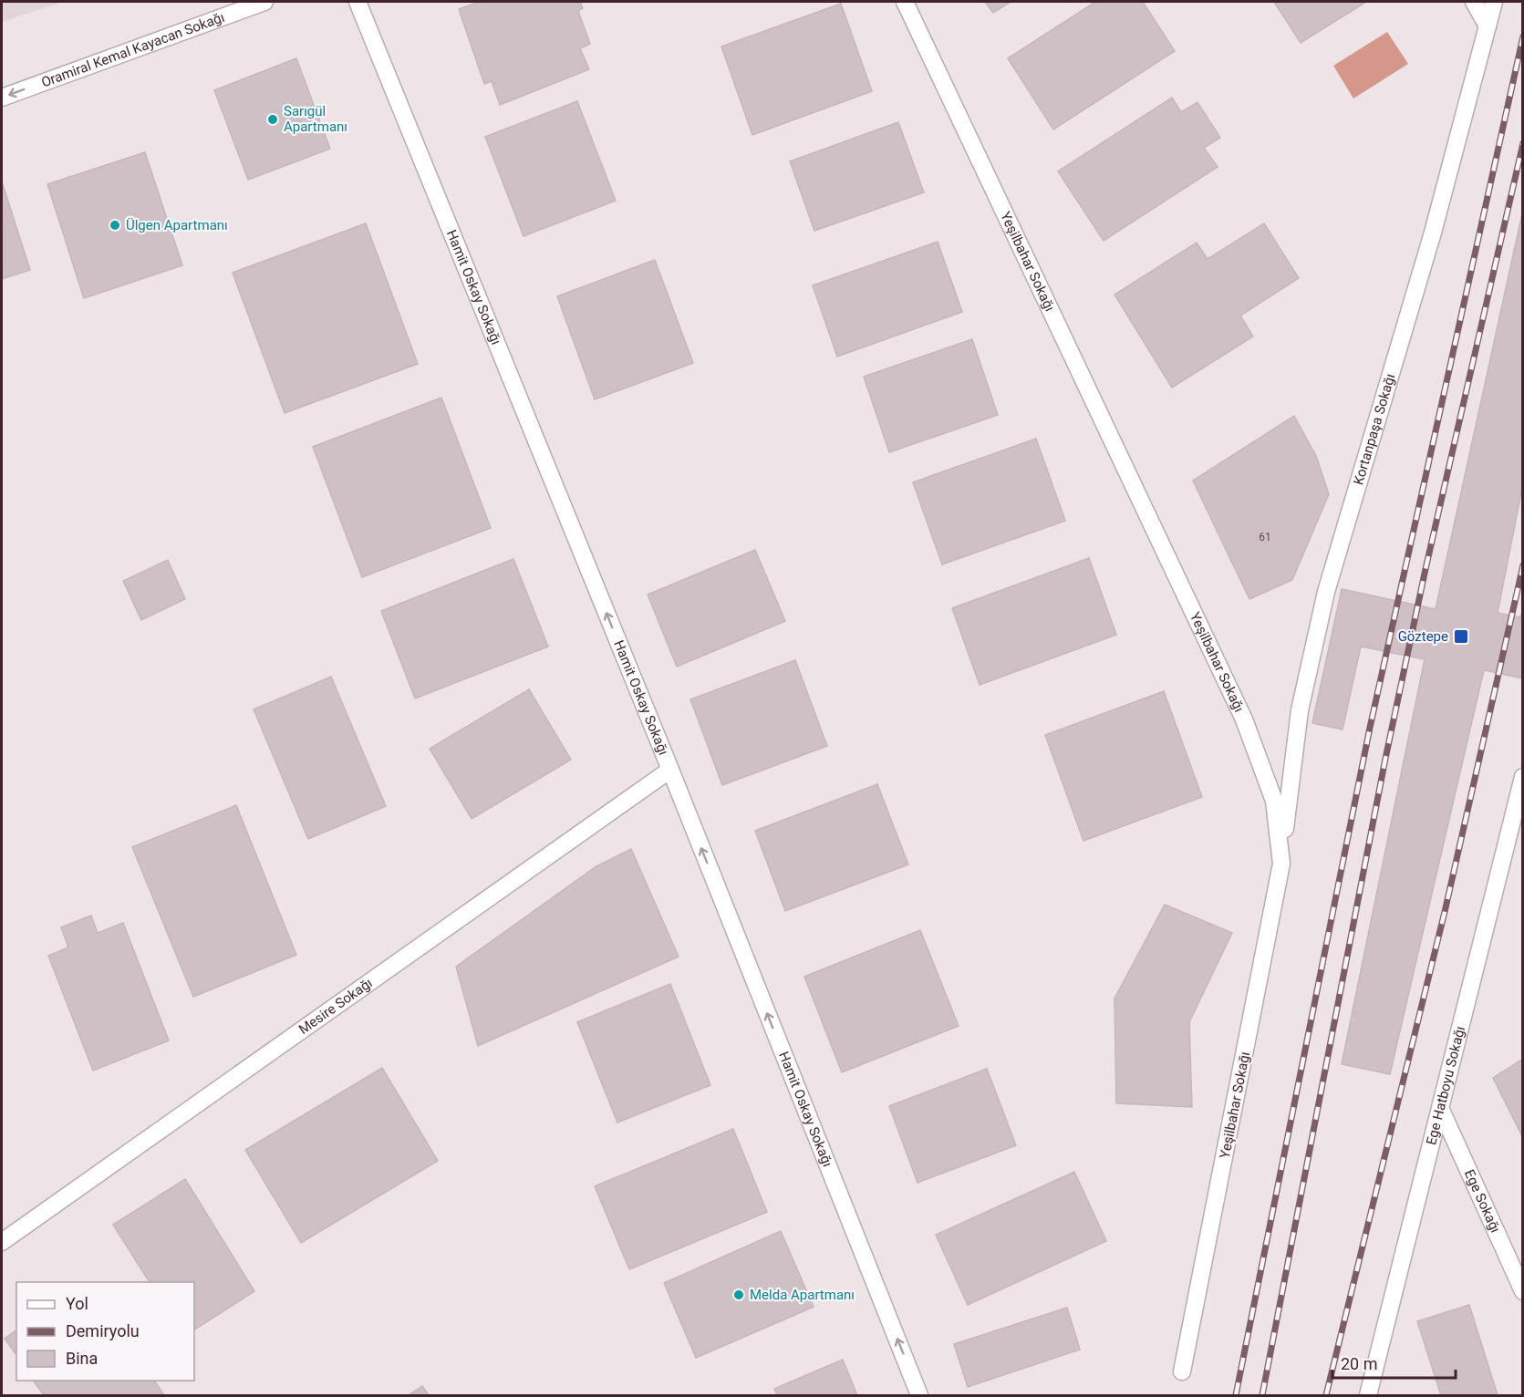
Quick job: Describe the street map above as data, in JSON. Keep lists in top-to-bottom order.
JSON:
{
  "streets": {
    "street": [
      "Oramiral Kemal Kayacan Sokağı",
      "Yeşilbahar Sokağı",
      "Hamit Oskay Sokağı",
      "Kortanpaşa Sokağı",
      "Mesire Sokağı",
      "Ege Hatboyu Sokağı",
      "Ege Sokağı"
    ]
  },
  "crossings": [
    ["Yeşilbahar Sokağı", "Kortanpaşa Sokağı"],
    ["Hamit Oskay Sokağı", "Mesire Sokağı"],
    ["Ege Hatboyu Sokağı", "Ege Sokağı"]
  ],
  "one_way": ["Oramiral Kemal Kayacan Sokağı", "Hamit Oskay Sokağı"],
  "places": {
    "other": ["Sarıgül Apartmanı", "Ülgen Apartmanı", "Melda Apartmanı"],
    "transit": ["Göztepe"]
  },
  "house_numbers": ["61"],
  "legend": ["Yol", "Demiryolu", "Bina"],
  "scale_bar": "20 m"
}
